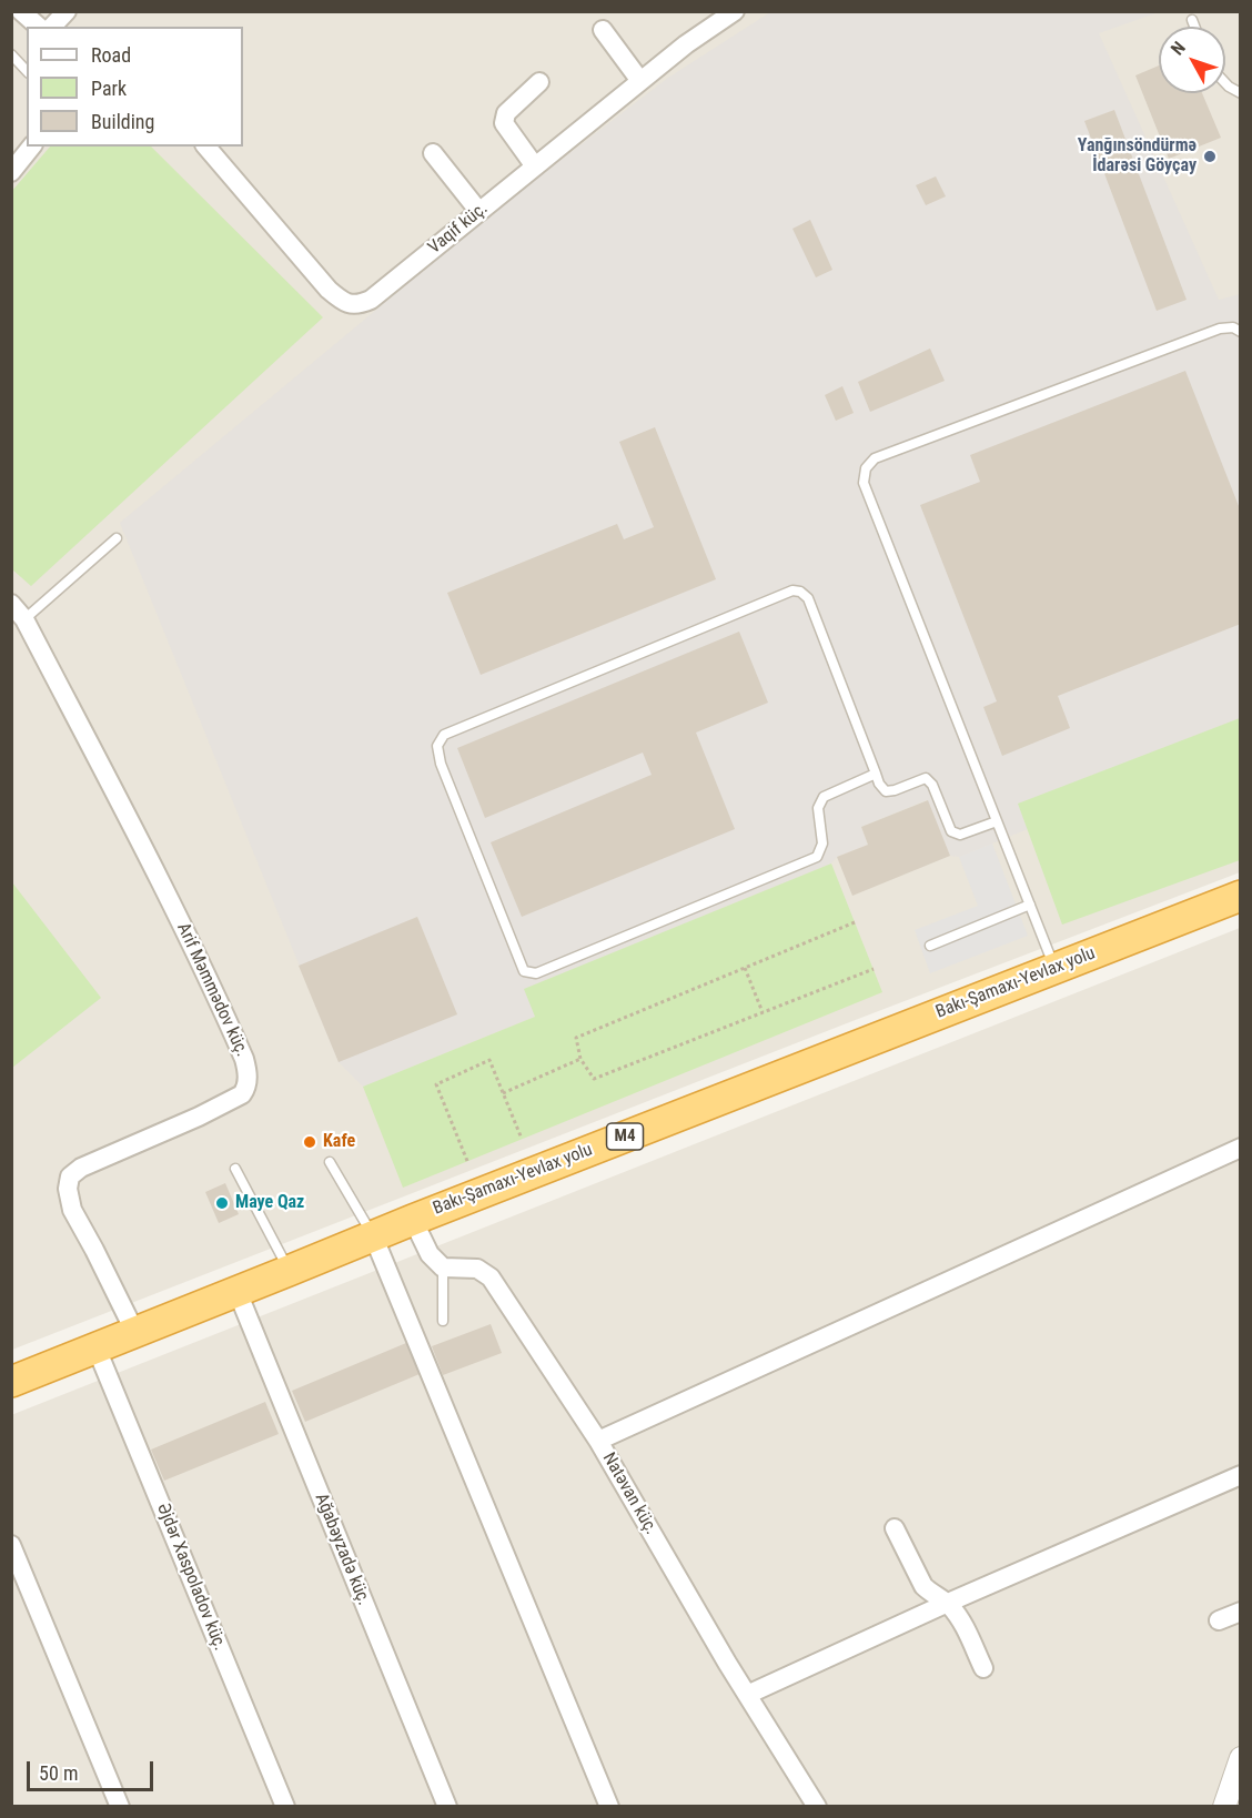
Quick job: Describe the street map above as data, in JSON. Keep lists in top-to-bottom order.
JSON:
{
  "streets": {
    "highway": ["Bakı-Şamaxı-Yevlax yolu", "M4"],
    "street": [
      "Vaqif küç.",
      "Arif Məmmədov küç.",
      "Natəvan küç.",
      "Ağabəyzadə küç.",
      "Əjdər Xaspoladov küç."
    ]
  },
  "crossings": [
    ["Bakı-Şamaxı-Yevlax yolu", "Arif Məmmədov küç."],
    ["Bakı-Şamaxı-Yevlax yolu", "Ağabəyzadə küç."],
    ["Bakı-Şamaxı-Yevlax yolu", "Əjdər Xaspoladov küç."]
  ],
  "places": ["Yanğınsöndürmə İdarəsi Göyçay", "Kafe", "Maye Qaz"],
  "legend": ["Road", "Park", "Building"],
  "scale_bar": "50 m",
  "north": "top left"
}
